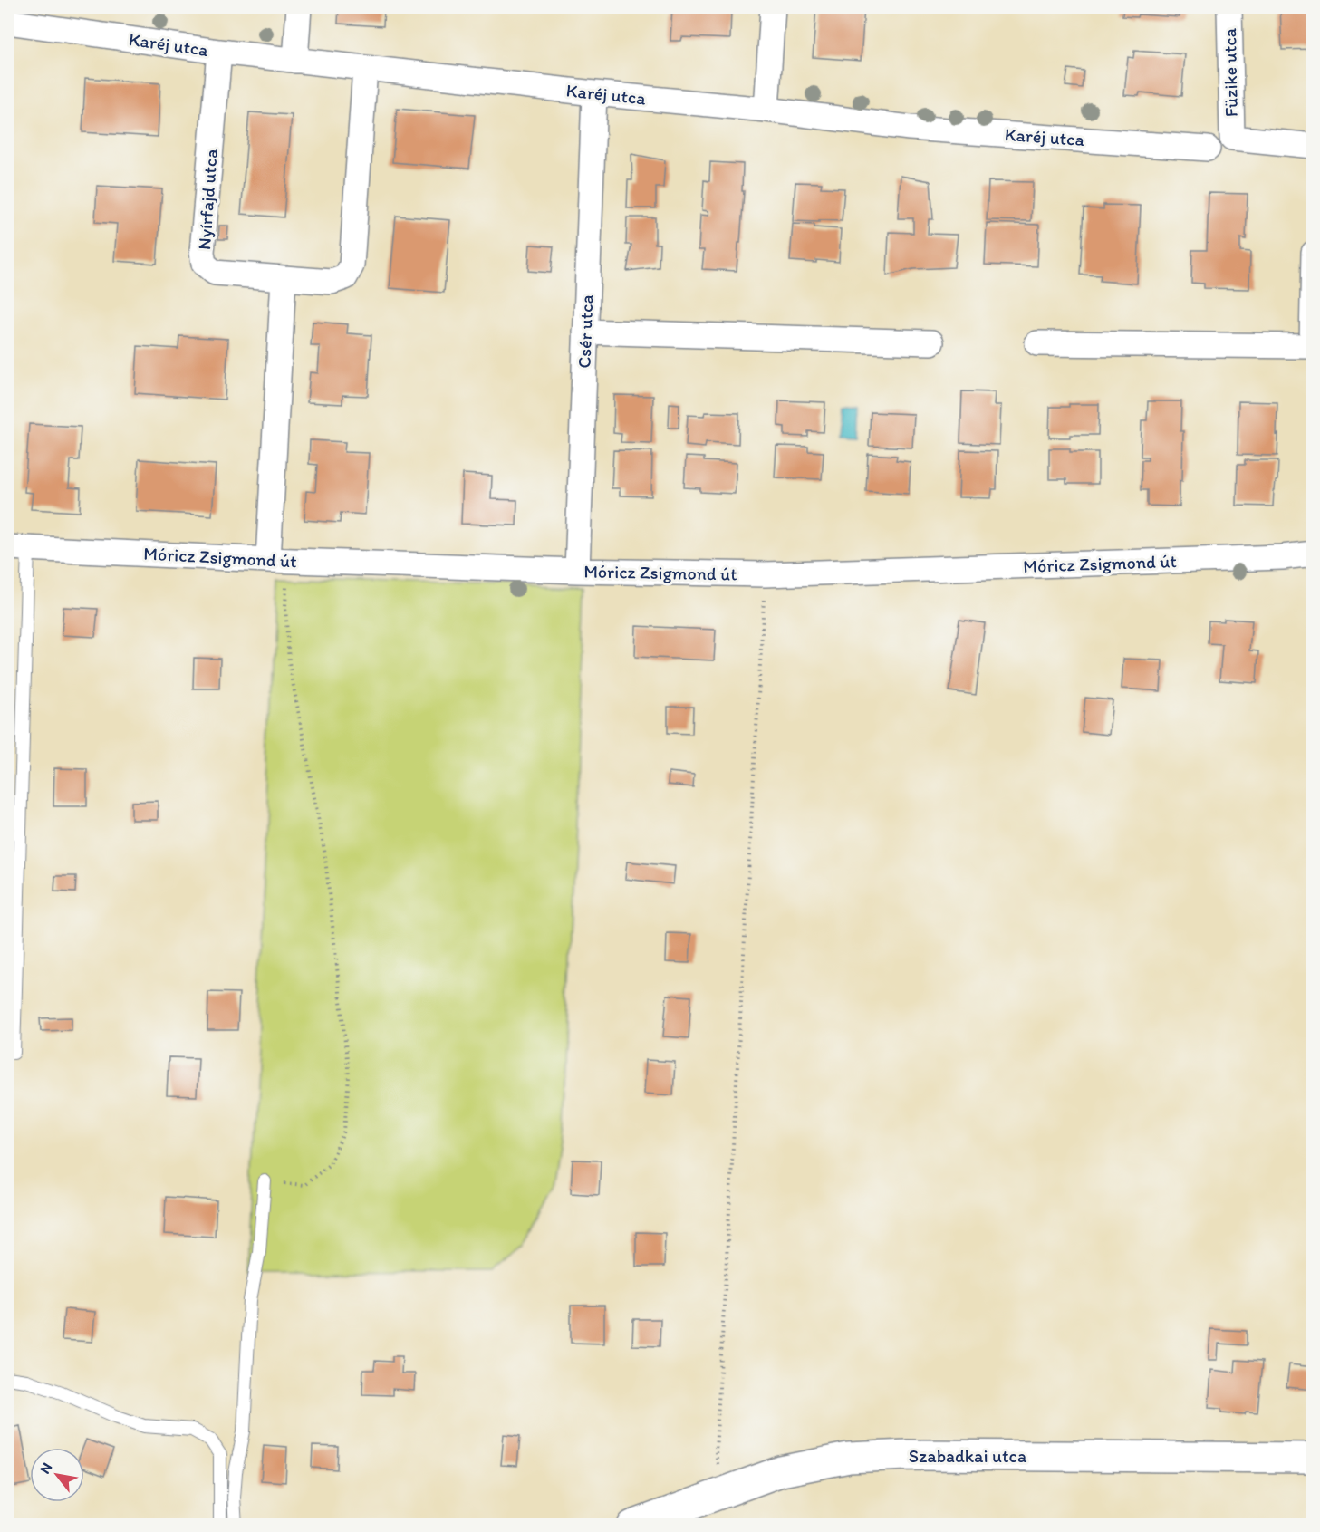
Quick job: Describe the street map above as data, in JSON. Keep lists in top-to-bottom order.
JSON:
{
  "streets": {
    "street": [
      "Karéj utca",
      "Füzike utca",
      "Nyírfajd utca",
      "Csér utca",
      "Móricz Zsigmond út",
      "Szabadkai utca"
    ]
  },
  "crossings": [
    ["Karéj utca", "Nyírfajd utca"],
    ["Karéj utca", "Csér utca"],
    ["Csér utca", "Móricz Zsigmond út"]
  ],
  "north": "top left"
}
